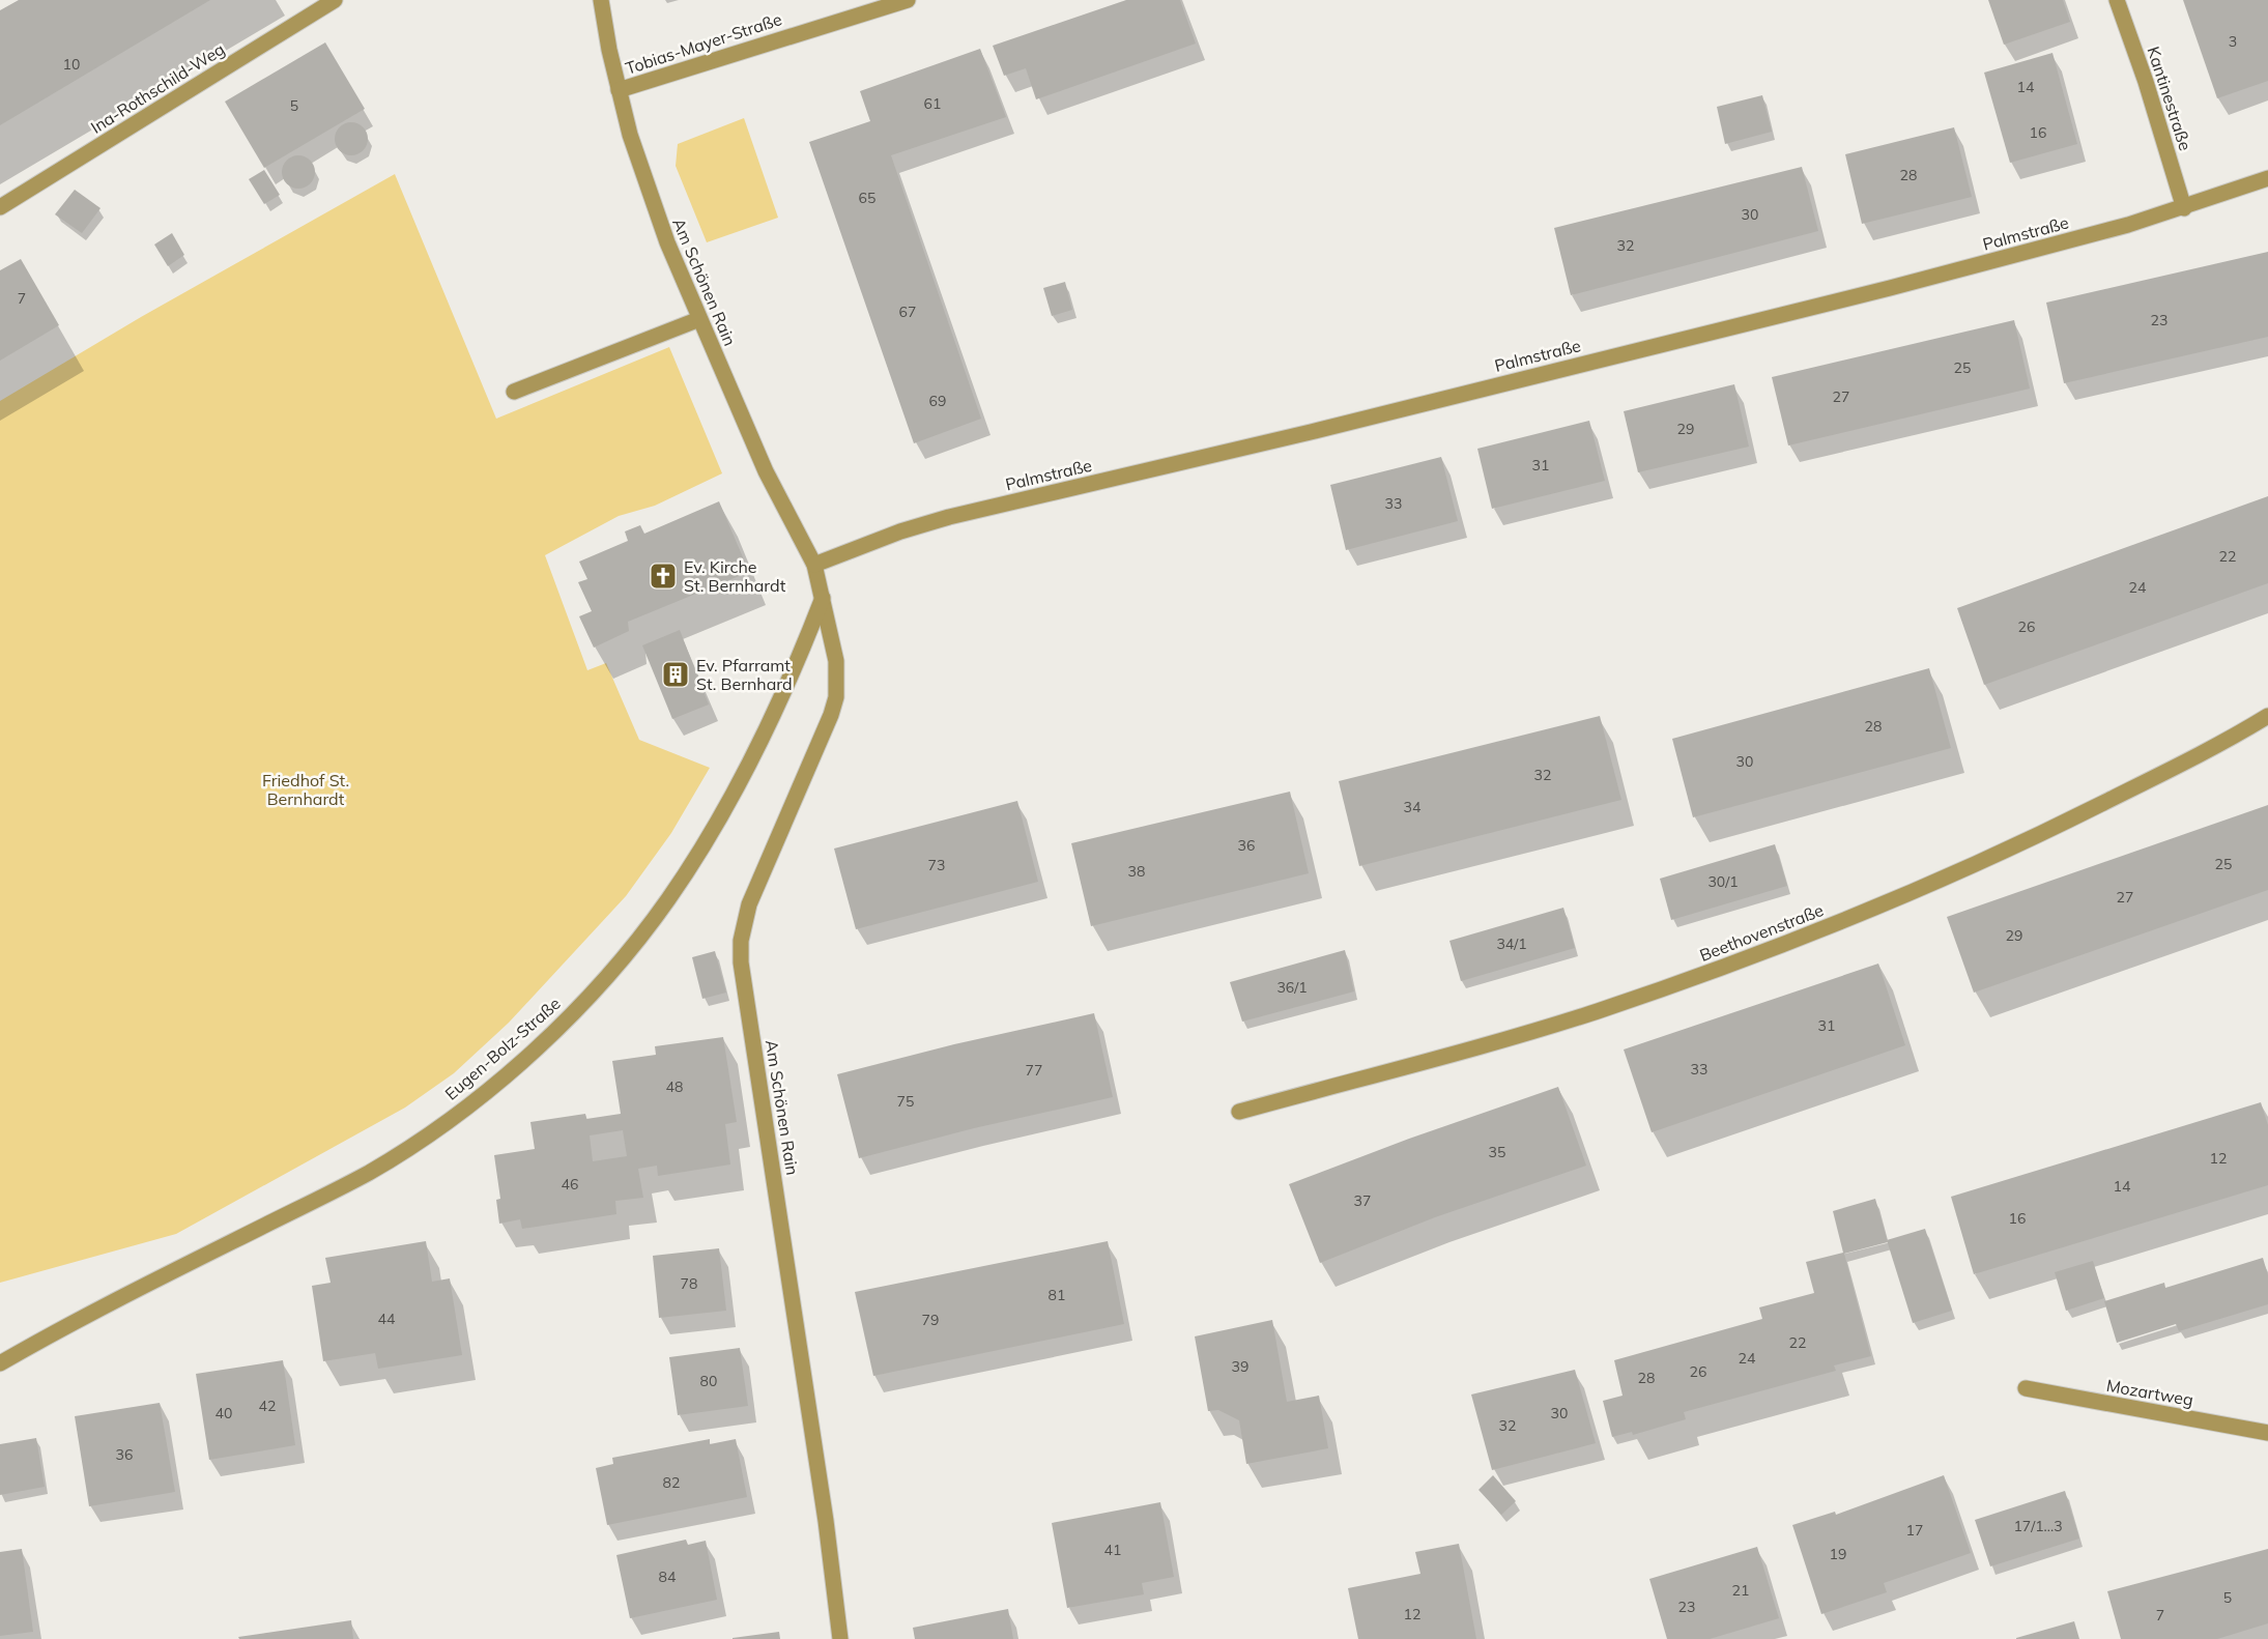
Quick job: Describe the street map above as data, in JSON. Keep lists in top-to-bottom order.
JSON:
{
  "streets": {
    "street": [
      "Tobias-Mayer-Straße",
      "Ina-Rothschild-Weg",
      "Kantinestraße",
      "Palmstraße",
      "Am Schönen Rain",
      "Beethovenstraße",
      "Eugen-Bolz-Straße",
      "Mozartweg"
    ]
  },
  "crossings": [
    ["Tobias-Mayer-Straße", "Am Schönen Rain"],
    ["Kantinestraße", "Palmstraße"],
    ["Palmstraße", "Am Schönen Rain"],
    ["Am Schönen Rain", "Eugen-Bolz-Straße"]
  ],
  "parks": ["Friedhof St. Bernhardt"],
  "places": {
    "church": ["Ev. Kirche St. Bernhardt"],
    "building": ["Ev. Pfarramt St. Bernhard"]
  },
  "house_numbers": [
    "3",
    "10",
    "14",
    "61",
    "5",
    "16",
    "28",
    "65",
    "30",
    "32",
    "7",
    "67",
    "23",
    "25",
    "27",
    "69",
    "29",
    "31",
    "33",
    "22",
    "24",
    "26",
    "28",
    "30",
    "32",
    "34",
    "36",
    "25",
    "73",
    "38",
    "30/1",
    "27",
    "29",
    "34/1",
    "36/1",
    "31",
    "33",
    "77",
    "48",
    "75",
    "35",
    "12",
    "46",
    "14",
    "37",
    "16",
    "78",
    "81",
    "44",
    "79",
    "22",
    "24",
    "39",
    "26",
    "28",
    "80",
    "42",
    "40",
    "30",
    "32",
    "36",
    "82",
    "17/1...3",
    "17",
    "41",
    "19",
    "84",
    "21",
    "5",
    "23",
    "12",
    "7"
  ]
}
